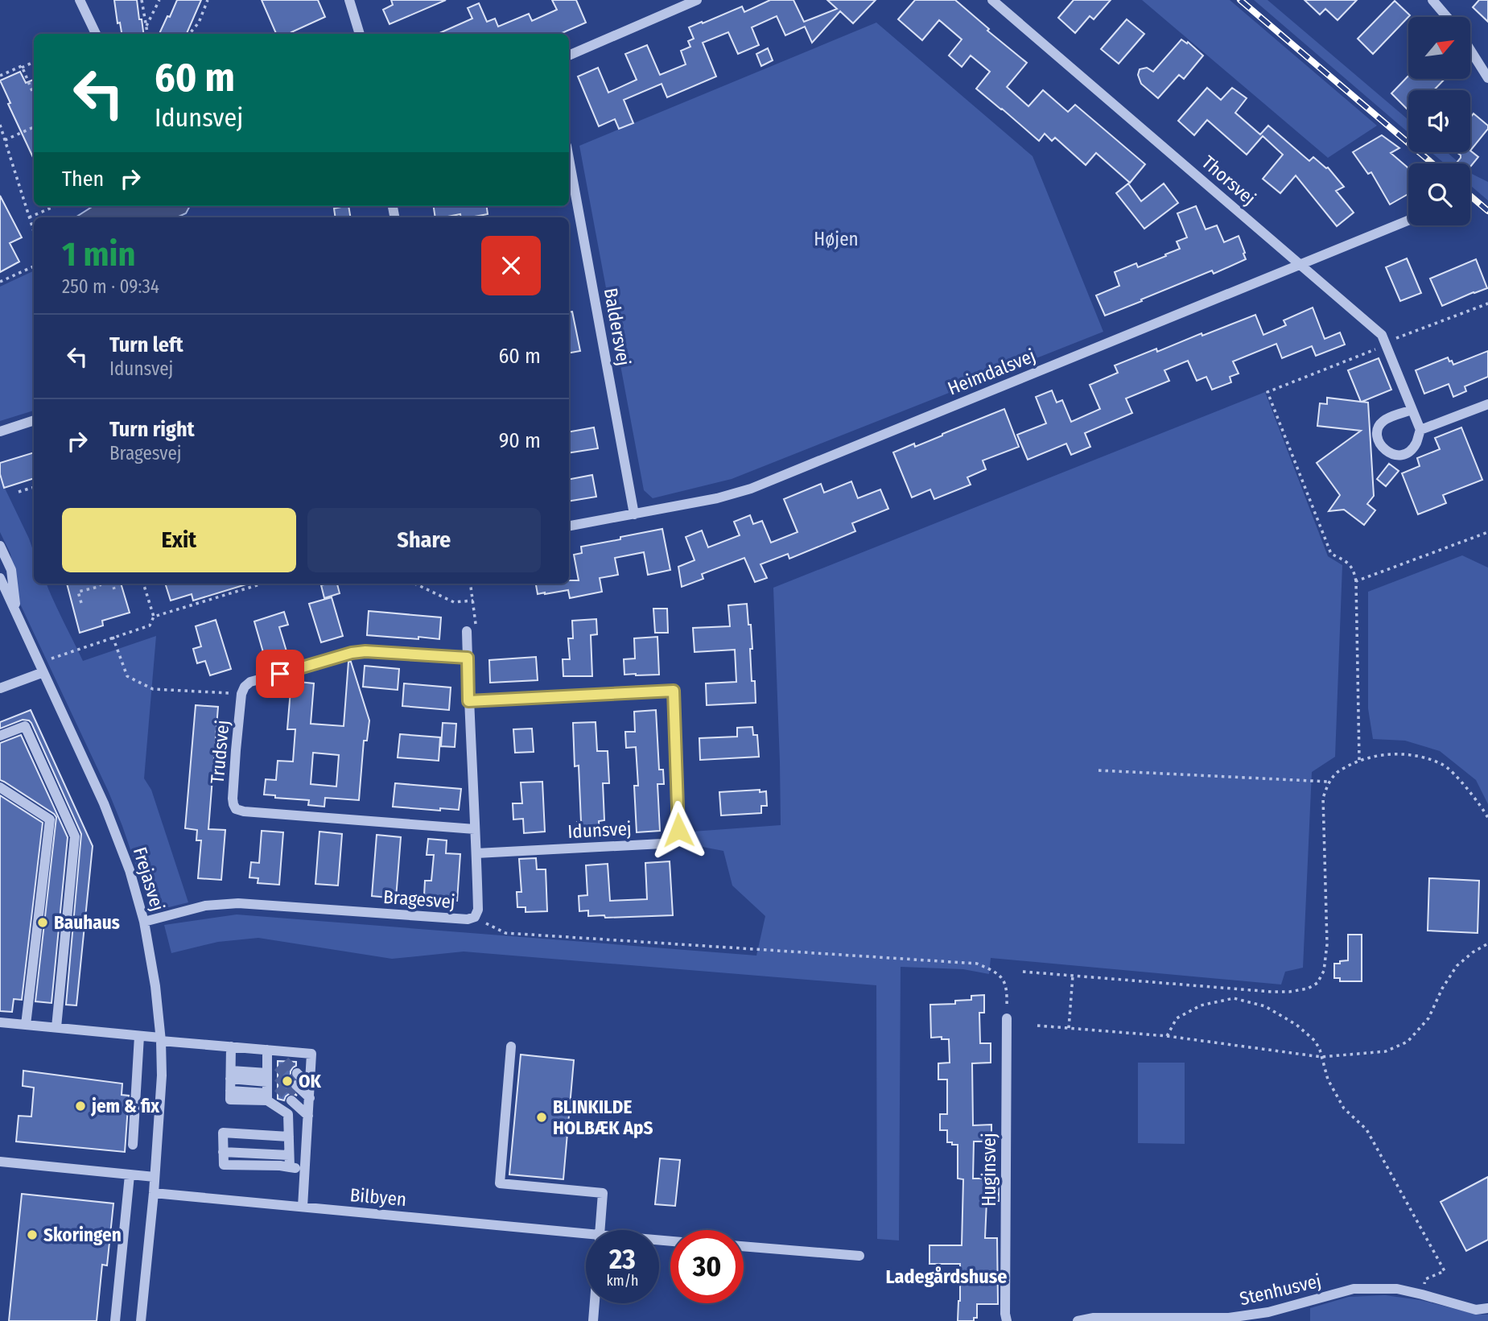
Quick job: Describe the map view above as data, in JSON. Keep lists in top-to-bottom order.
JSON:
{
  "streets": {
    "street": [
      "Thorsvej",
      "Baldersvej",
      "Heimdalsvej",
      "Trudsvej",
      "Idunsvej",
      "Frejasvej",
      "Bragesvej",
      "Huginsvej",
      "Bilbyen",
      "Stenhusvej"
    ]
  },
  "crossings": [
    ["Thorsvej", "Heimdalsvej"],
    ["Baldersvej", "Heimdalsvej"],
    ["Trudsvej", "Bragesvej"],
    ["Idunsvej", "Bragesvej"],
    ["Frejasvej", "Bragesvej"],
    ["Frejasvej", "Bilbyen"]
  ],
  "districts": ["Ladegårdshuse"],
  "parks": ["Højen"],
  "places": [
    "Bauhaus",
    "OK",
    "jem & fix",
    "BLINKILDE HOLBÆK ApS",
    "Skoringen"
  ],
  "north": "top right",
  "page": {
    "turn": ["60 m", "Idunsvej"],
    "then": "Then",
    "heading": ["1 min", "250 m · 09:34"],
    "list": [
      {
        "name": "Turn left",
        "note": "Idunsvej",
        "value": "60 m"
      },
      {
        "name": "Turn right",
        "note": "Bragesvej",
        "value": "90 m"
      }
    ],
    "buttons": ["Exit", "Share"],
    "speed": "23 km/h",
    "limit": "30"
  }
}
